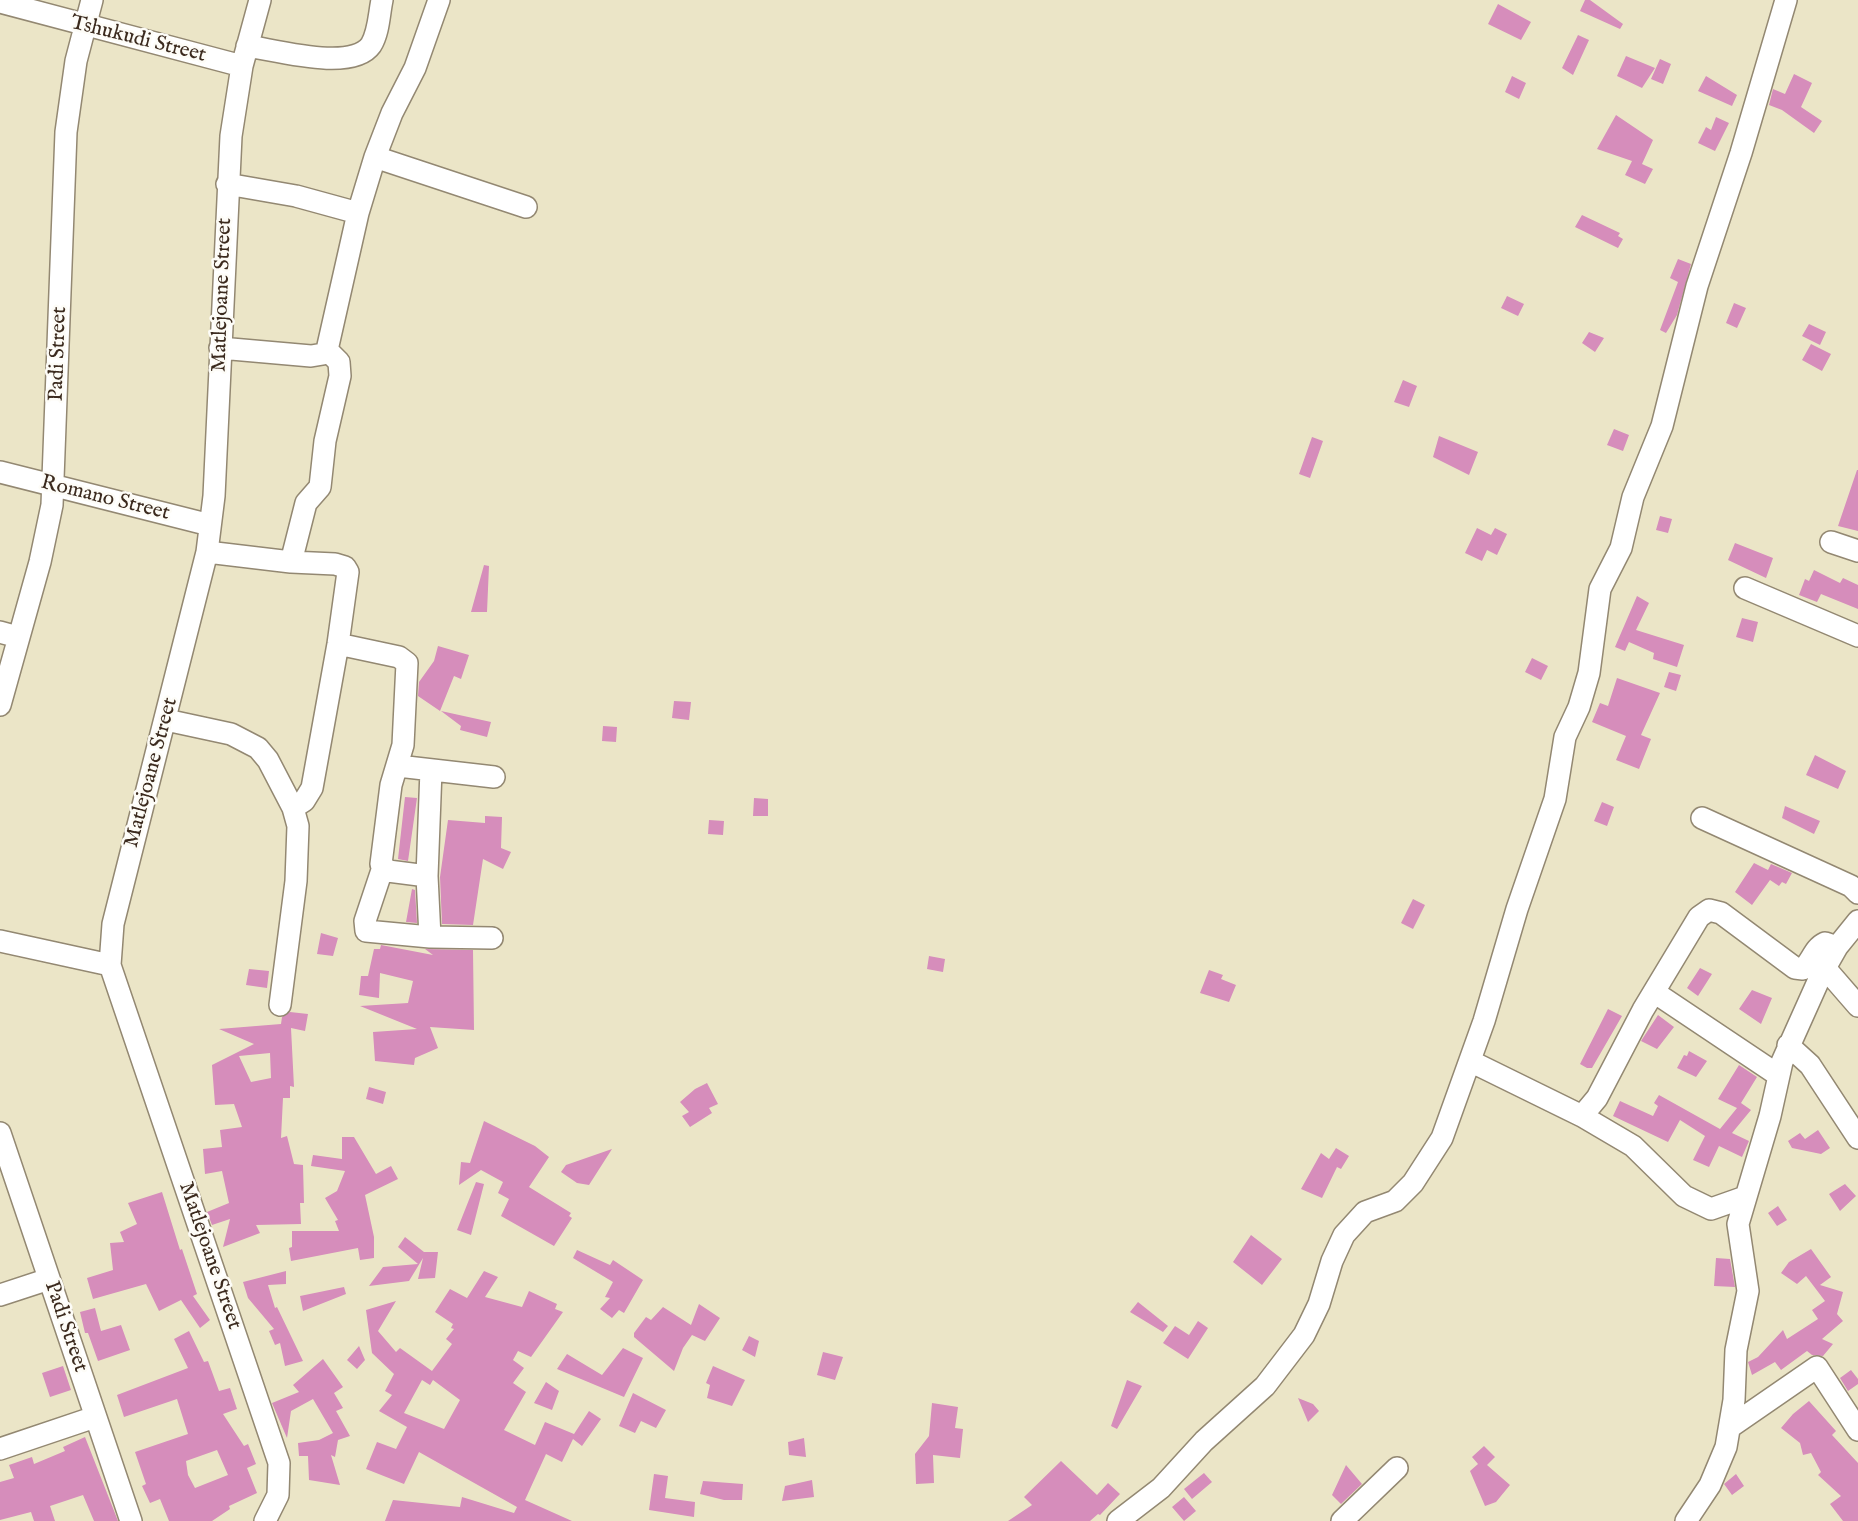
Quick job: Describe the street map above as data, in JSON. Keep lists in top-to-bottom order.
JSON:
{
  "streets": {
    "street": [
      "Tshukudi Street",
      "Matlejoane Street",
      "Padi Street",
      "Romano Street"
    ]
  },
  "crossings": [
    ["Tshukudi Street", "Matlejoane Street"],
    ["Tshukudi Street", "Padi Street"],
    ["Matlejoane Street", "Romano Street"],
    ["Padi Street", "Romano Street"]
  ]
}
